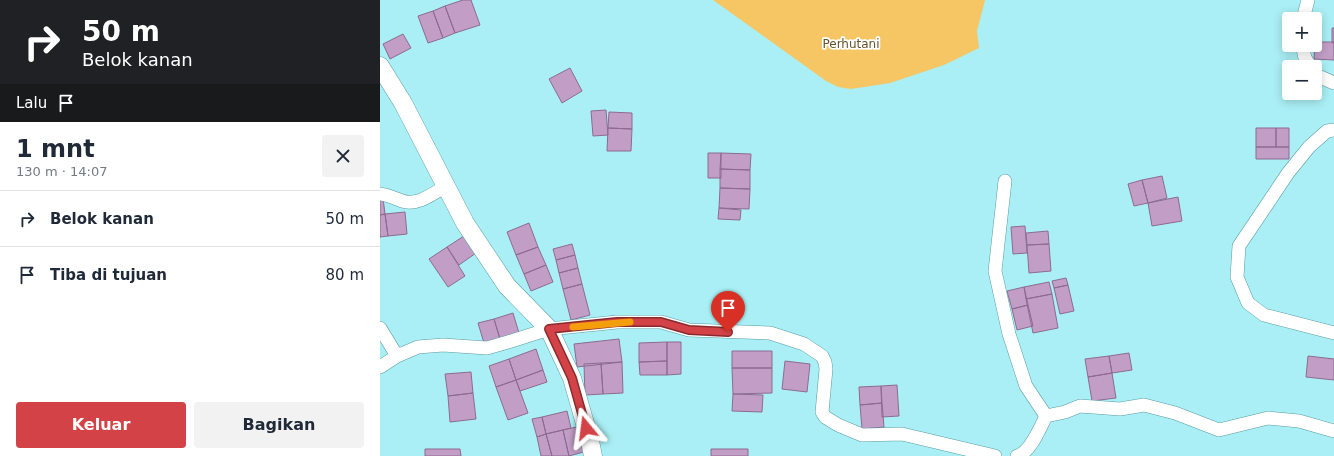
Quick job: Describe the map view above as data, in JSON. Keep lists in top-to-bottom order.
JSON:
{
  "parks": ["Perhutani"],
  "page": {
    "turn": ["50 m", "Belok kanan"],
    "map_buttons": ["+", "−"],
    "then": "Lalu",
    "heading": ["1 mnt", "130 m · 14:07"],
    "list": [
      {
        "name": "Belok kanan",
        "value": "50 m"
      },
      {
        "name": "Tiba di tujuan",
        "value": "80 m"
      }
    ],
    "buttons": ["Keluar", "Bagikan"]
  }
}
